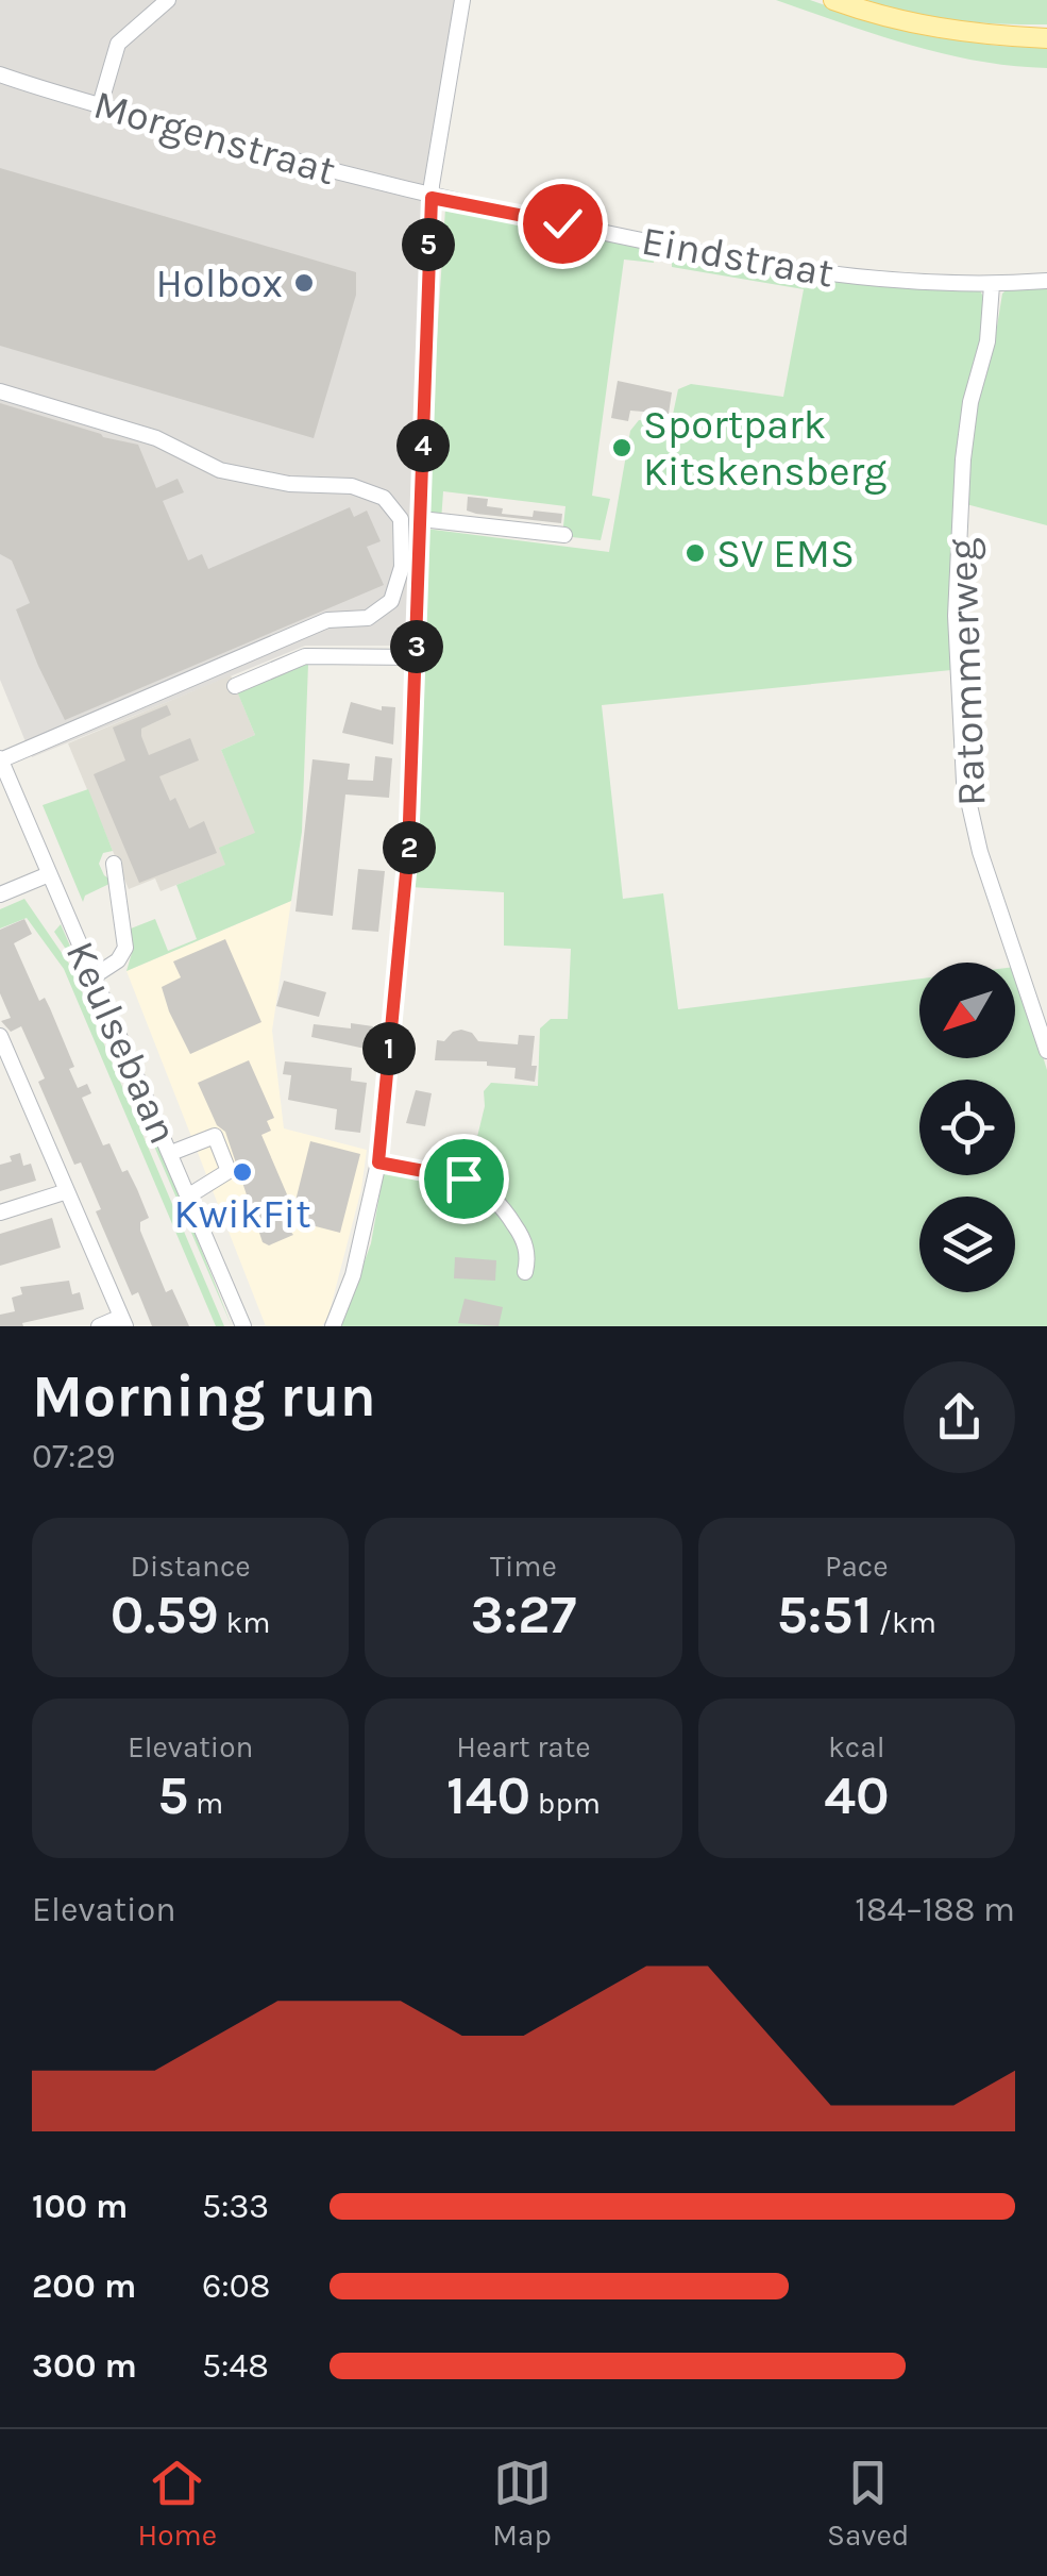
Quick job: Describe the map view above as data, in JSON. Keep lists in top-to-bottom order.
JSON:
{
  "streets": {
    "street": [
      "Morgenstraat",
      "Eindstraat",
      "Ratommerweg",
      "Keulsebaan"
    ]
  },
  "crossings": [
    ["Morgenstraat", "Eindstraat"],
    ["Eindstraat", "Ratommerweg"]
  ],
  "places": [
    "Holbox",
    "Sportpark Kitskensberg",
    "SV EMS",
    "KwikFit"
  ],
  "north": "bottom left",
  "page": {
    "pins": [
      "5",
      "4",
      "3",
      "2",
      "1"
    ],
    "heading": ["Morning run", "07:29"],
    "stats": [
      ["Distance", "0.59 km"],
      ["Time", "3:27"],
      ["Pace", "5:51 /km"],
      ["Elevation", "5 m"],
      ["Heart rate", "140 bpm"],
      ["kcal", "40"]
    ],
    "chart": ["Elevation", "184–188 m"],
    "list": [
      {
        "name": "100 m",
        "note": "5:33"
      },
      {
        "name": "200 m",
        "note": "6:08"
      },
      {
        "name": "300 m",
        "note": "5:48"
      }
    ],
    "tabs": ["Home", "Map", "Saved"]
  }
}
